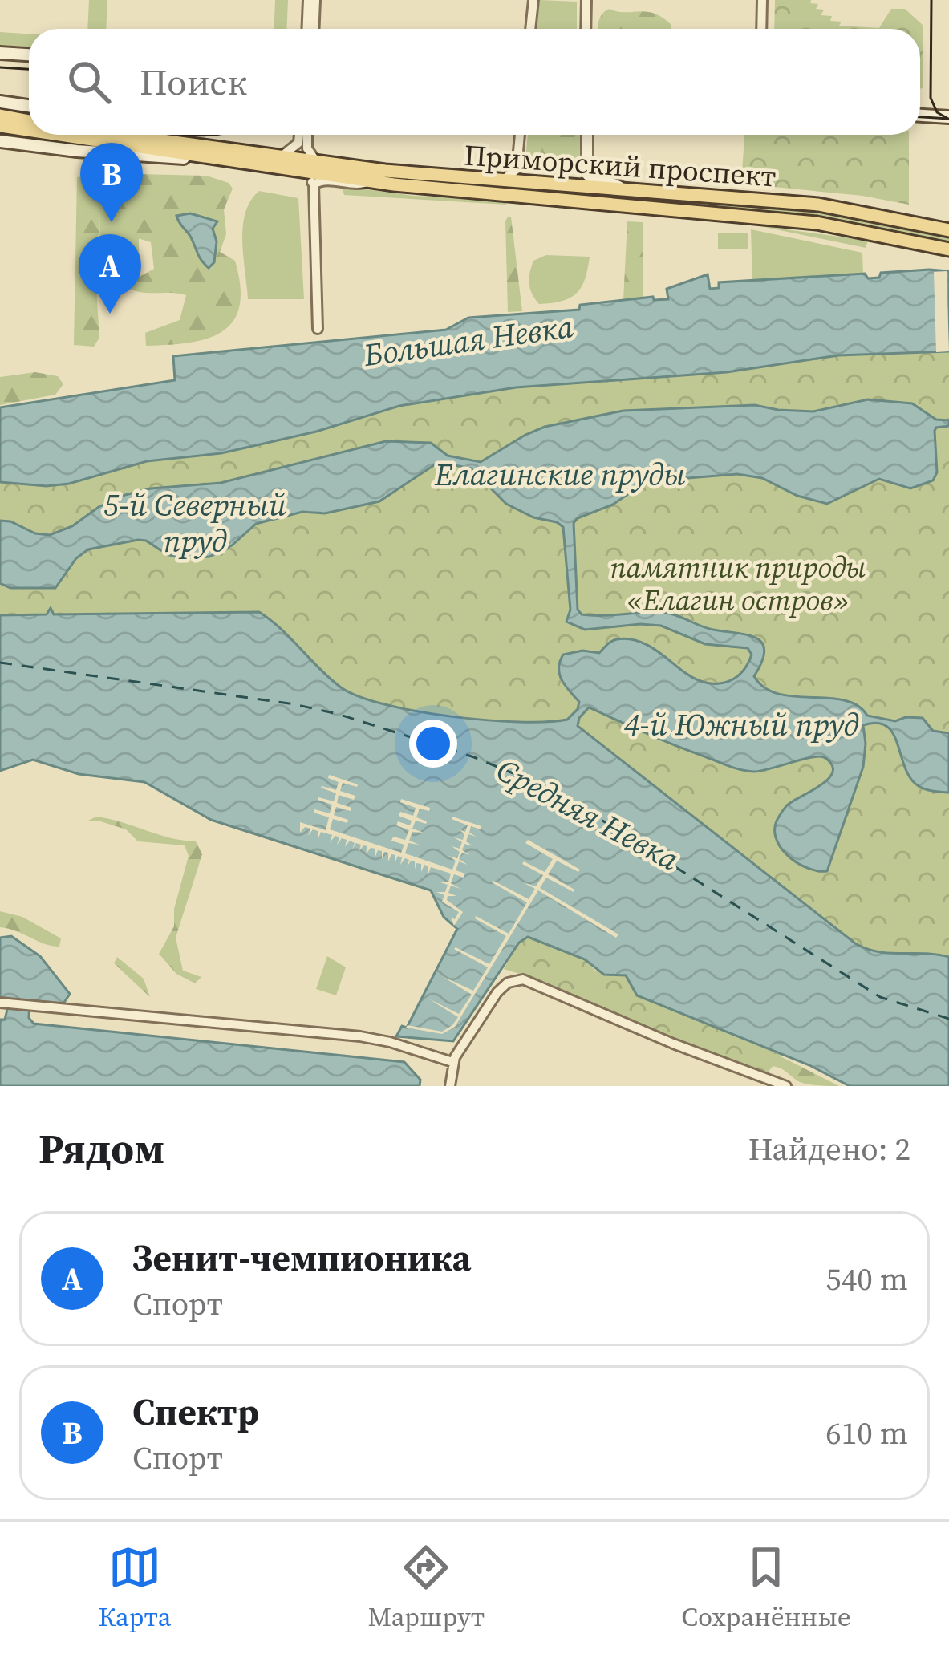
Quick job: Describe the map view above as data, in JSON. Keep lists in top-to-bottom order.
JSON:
{
  "streets": {
    "main road": ["Приморский проспект"]
  },
  "water": [
    "Большая Невка",
    "Елагинские пруды",
    "5-й Северный пруд",
    "4-й Южный пруд",
    "Средняя Невка"
  ],
  "parks": ["памятник природы «Елагин остров»"],
  "page": {
    "search": "Поиск",
    "pins": ["B", "A"],
    "heading": ["Рядом", "Найдено: 2"],
    "list": [
      {
        "mark": "A",
        "name": "Зенит-чемпионика",
        "note": "Спорт",
        "value": "540 m"
      },
      {
        "mark": "B",
        "name": "Спектр",
        "note": "Спорт",
        "value": "610 m"
      }
    ],
    "nav": ["Карта", "Маршрут", "Сохранённые"]
  }
}
